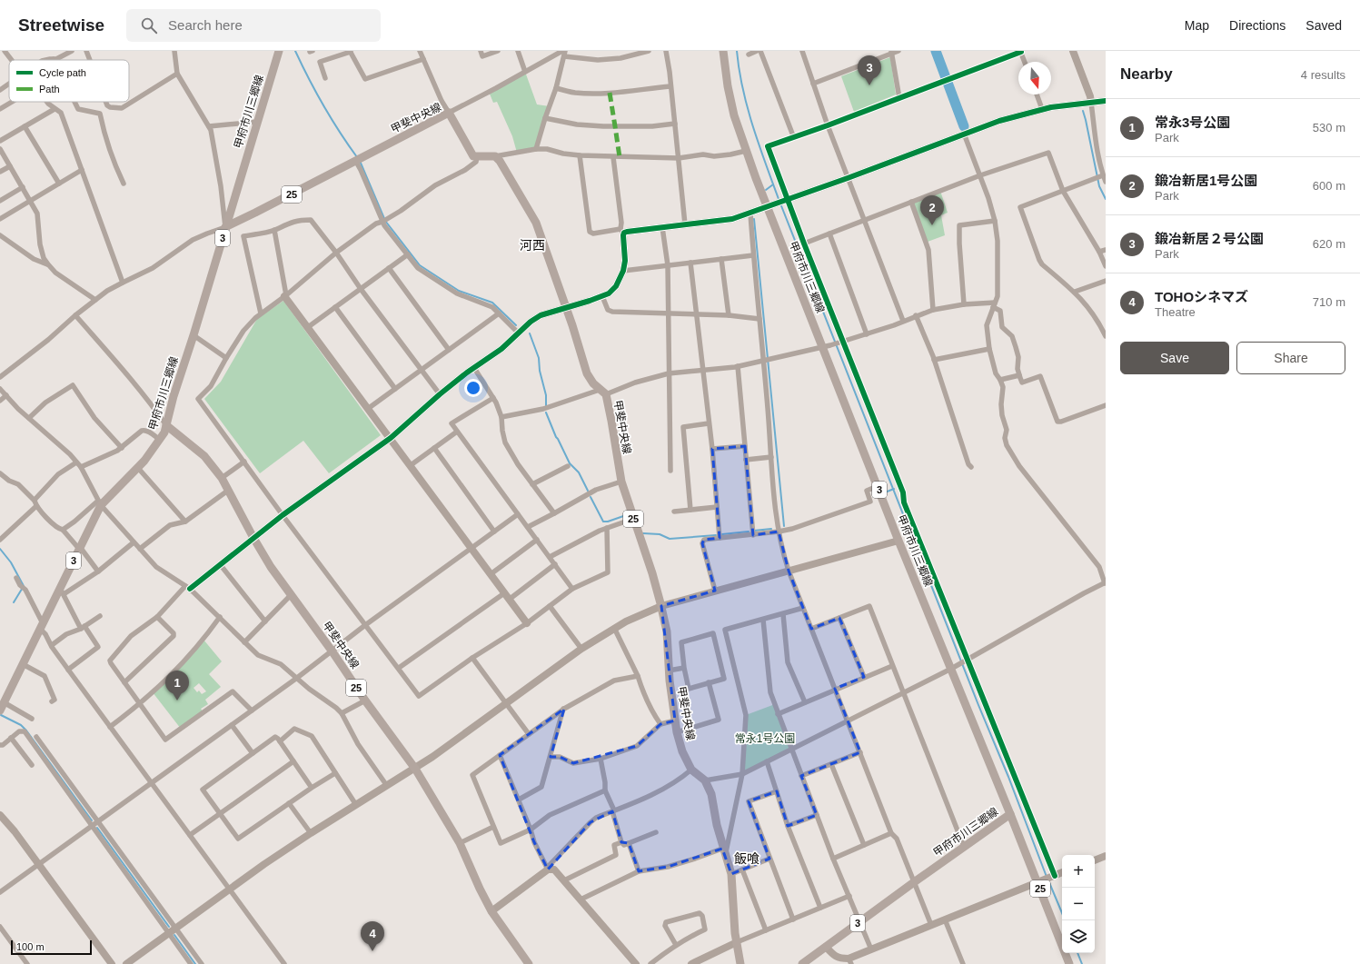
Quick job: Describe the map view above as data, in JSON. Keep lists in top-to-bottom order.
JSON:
{
  "streets": {
    "main road": [
      "甲府市川三郷線",
      "甲斐中央線",
      "25",
      "3"
    ]
  },
  "crossings": [
    ["甲府市川三郷線", "甲斐中央線"],
    ["甲府市川三郷線", "25"]
  ],
  "districts": ["河西", "飯喰"],
  "parks": ["常永1号公園"],
  "legend": ["Cycle path", "Path"],
  "scale_bar": "100 m",
  "north": "bottom",
  "page": {
    "header": "Streetwise",
    "search": "Search here",
    "nav": ["Map", "Directions", "Saved"],
    "heading": ["Nearby", "4 results"],
    "pins": [
      "3",
      "2",
      "1",
      "4"
    ],
    "list": [
      {
        "mark": "1",
        "name": "常永3号公園",
        "note": "Park",
        "value": "530 m"
      },
      {
        "mark": "2",
        "name": "鍛冶新居1号公園",
        "note": "Park",
        "value": "600 m"
      },
      {
        "mark": "3",
        "name": "鍛冶新居２号公園",
        "note": "Park",
        "value": "620 m"
      },
      {
        "mark": "4",
        "name": "TOHOシネマズ",
        "note": "Theatre",
        "value": "710 m"
      }
    ],
    "buttons": ["Save", "Share"],
    "map_buttons": ["+", "−"],
    "scale": "100 m"
  }
}
